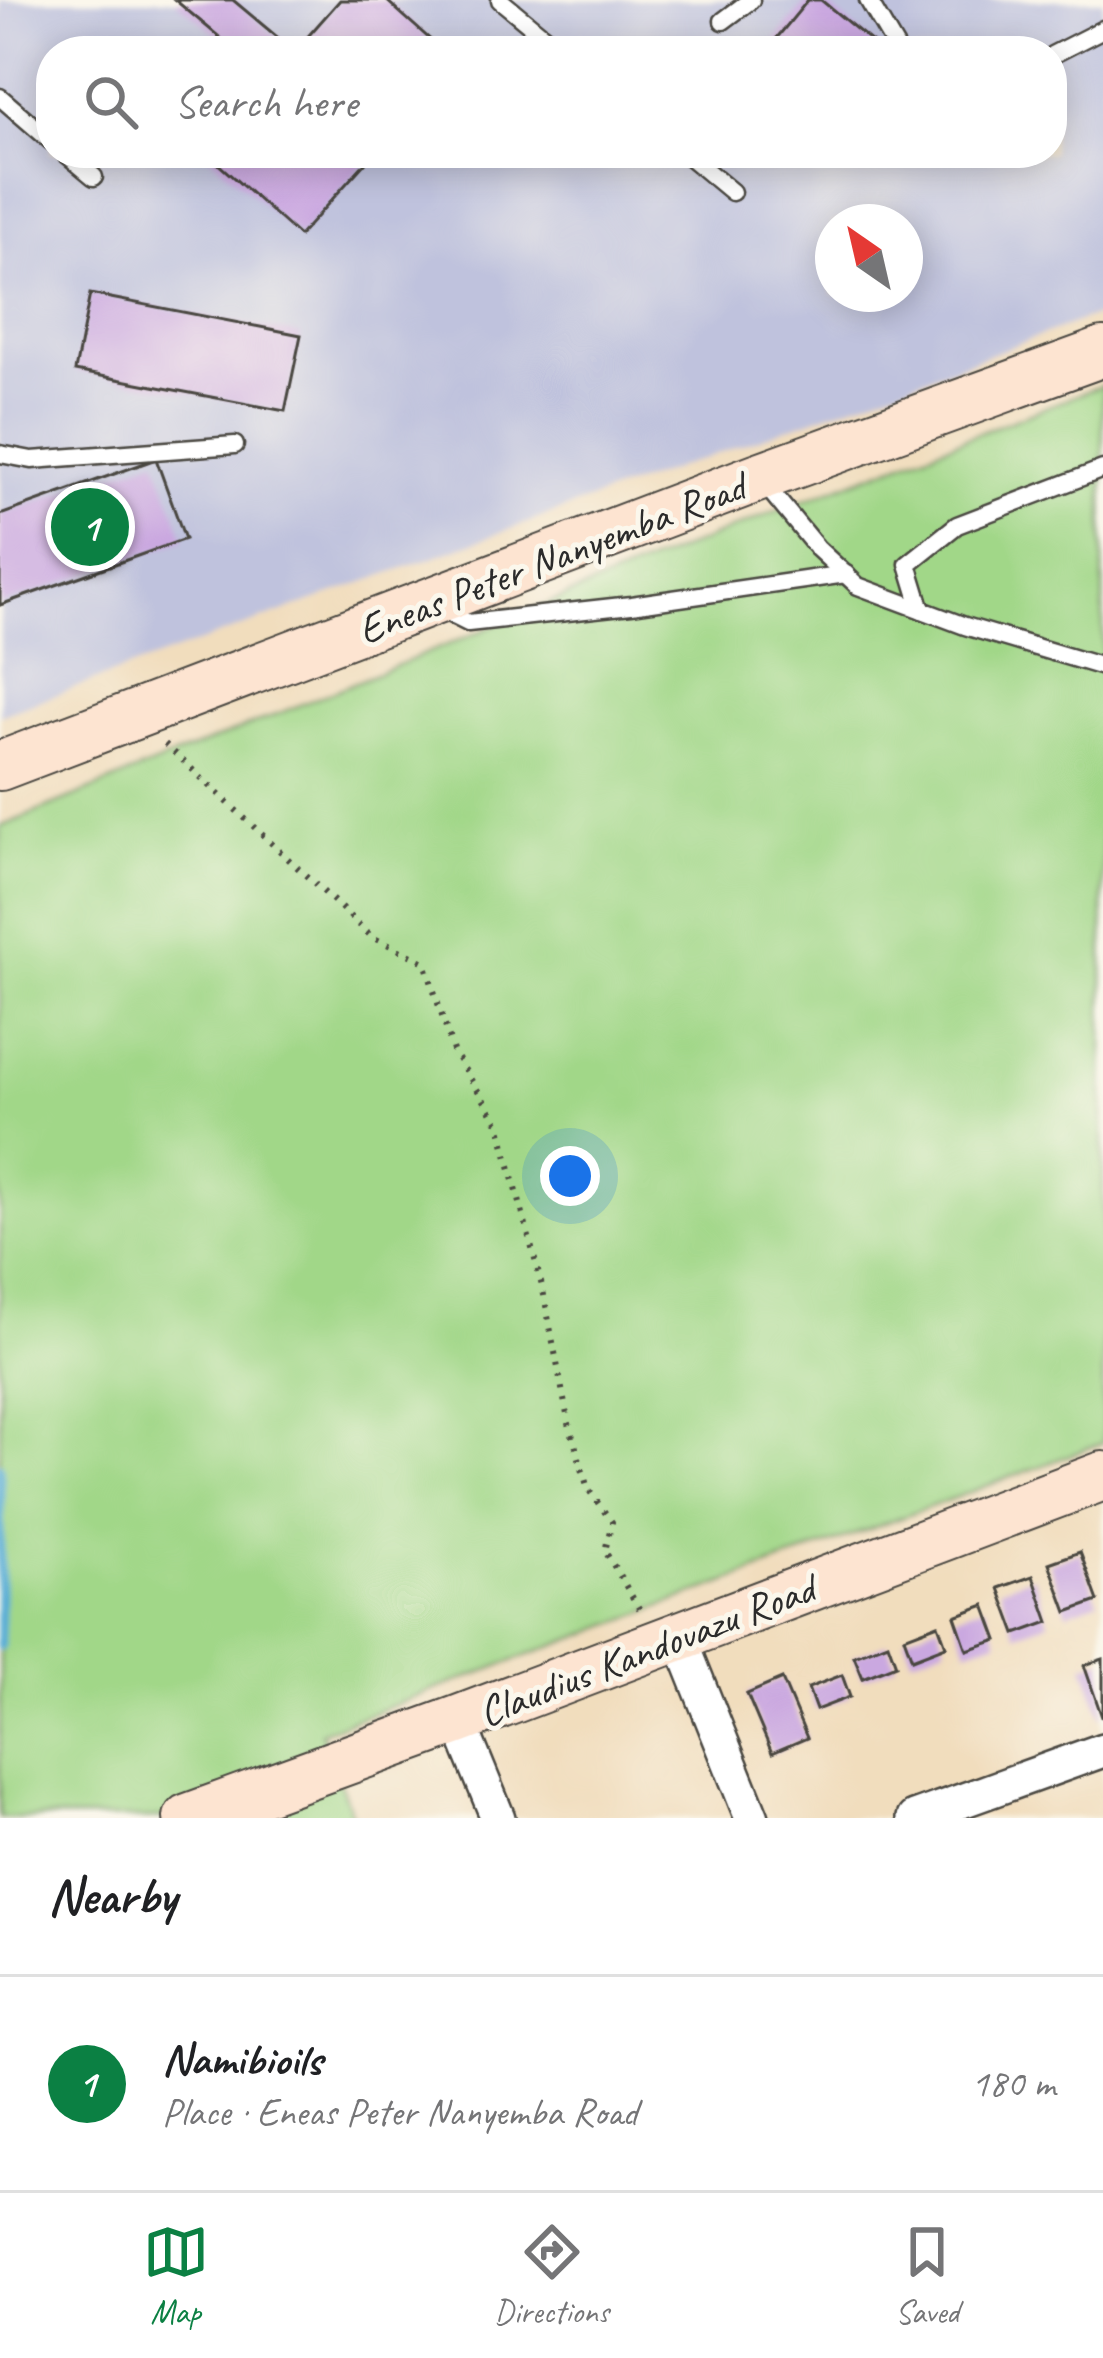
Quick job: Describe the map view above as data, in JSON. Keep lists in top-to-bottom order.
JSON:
{
  "streets": {
    "main road": ["Eneas Peter Nanyemba Road", "Claudius Kandovazu Road"]
  },
  "north": "top left",
  "page": {
    "search": "Search here",
    "pins": "1",
    "heading": "Nearby",
    "list": [
      {
        "mark": "1",
        "name": "Namibioils",
        "note": "Place · Eneas Peter Nanyemba Road",
        "value": "180 m"
      }
    ],
    "nav": ["Map", "Directions", "Saved"]
  }
}
